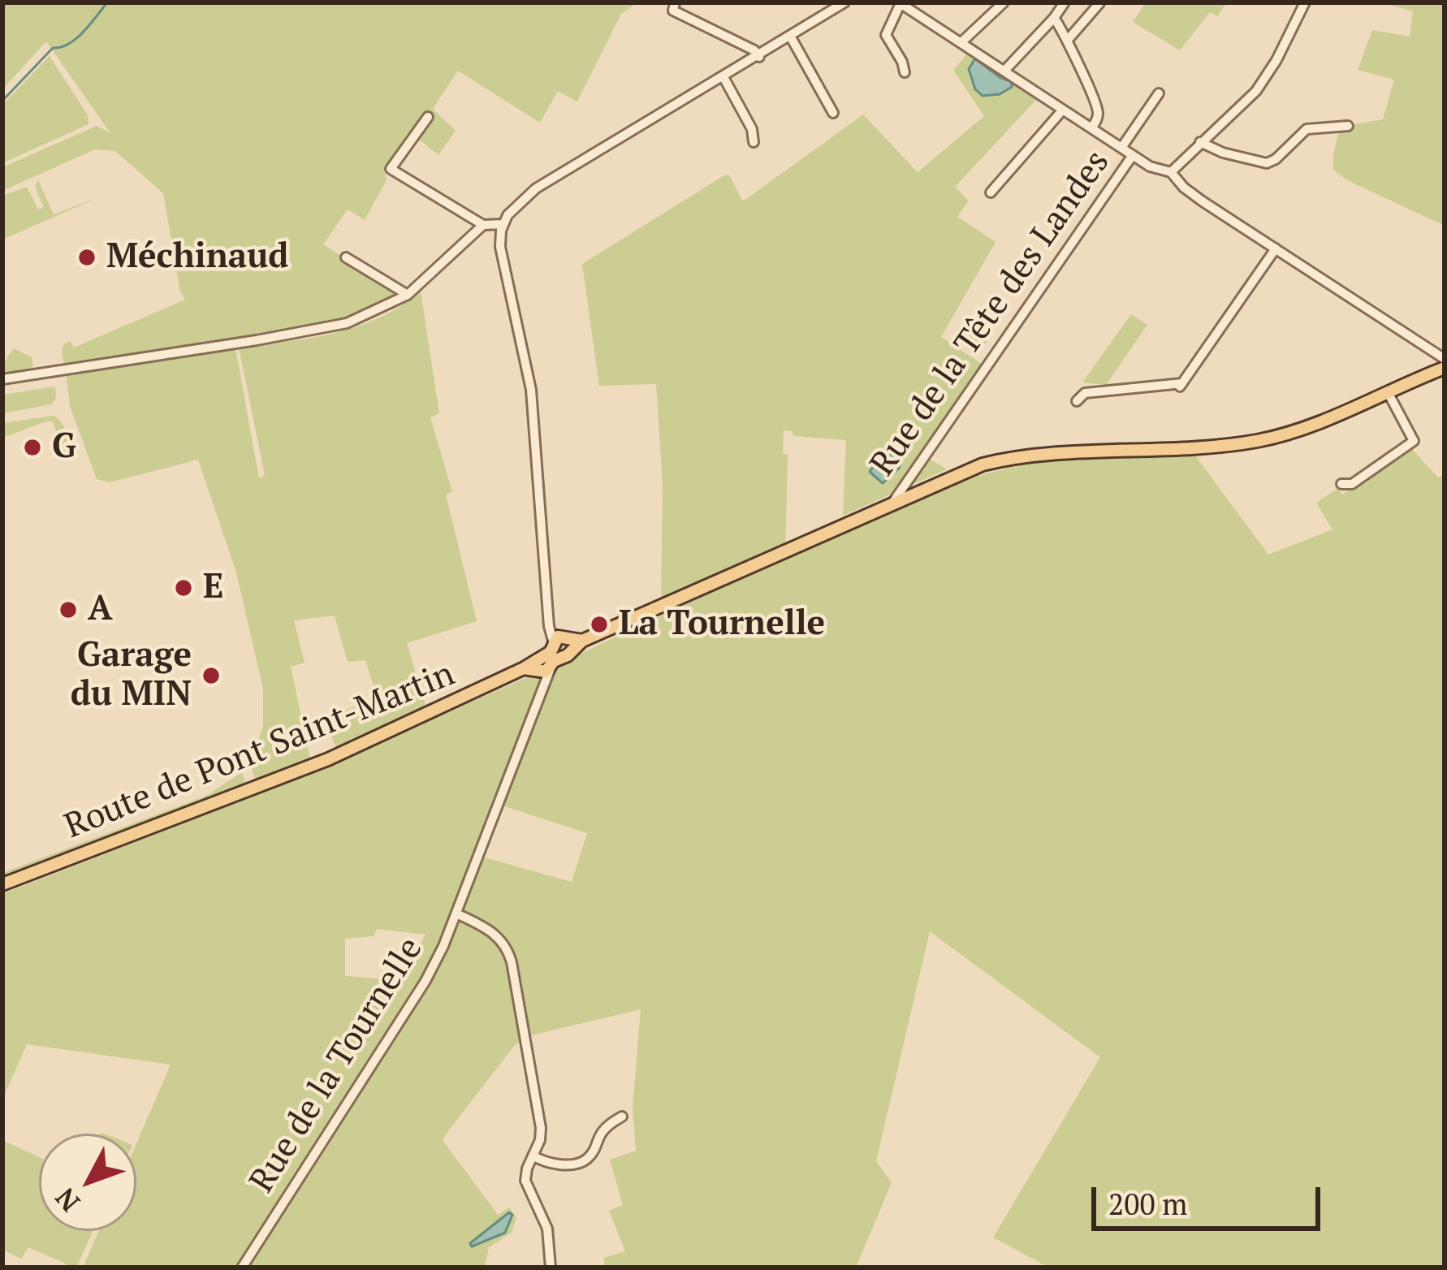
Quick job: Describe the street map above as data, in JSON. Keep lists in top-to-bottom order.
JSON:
{
  "streets": {
    "main road": ["Route de Pont Saint-Martin"],
    "street": ["Rue de la Tête des Landes", "Rue de la Tournelle"]
  },
  "crossings": [
    ["Route de Pont Saint-Martin", "Rue de la Tournelle"]
  ],
  "places": [
    "Méchinaud",
    "G",
    "E",
    "A",
    "La Tournelle",
    "Garage du MIN"
  ],
  "scale_bar": "200 m",
  "north": "bottom left"
}
